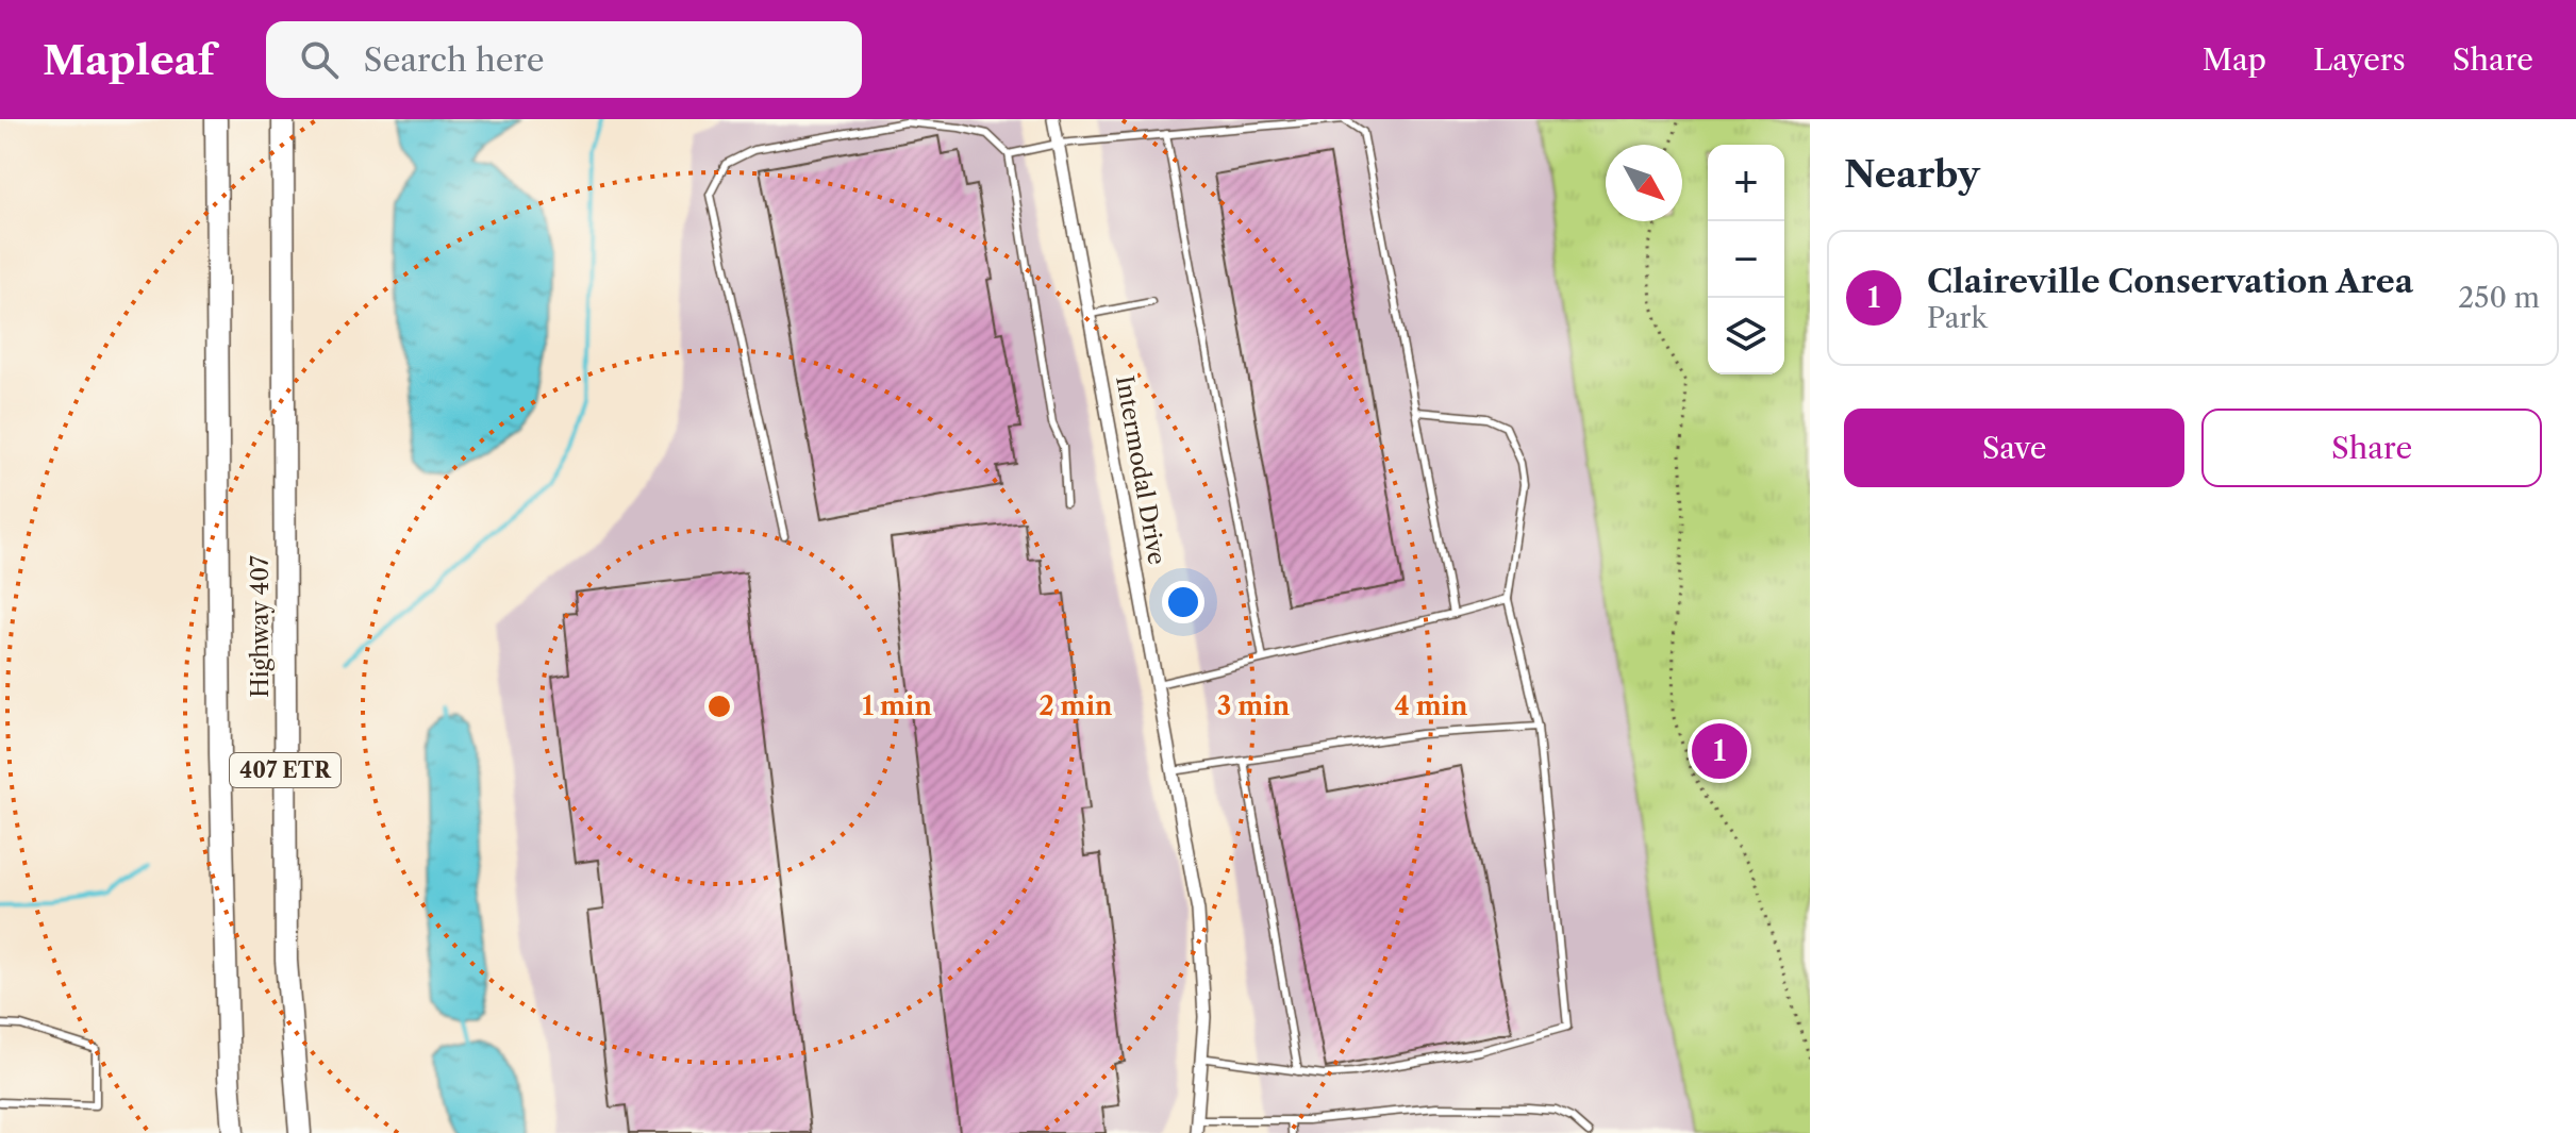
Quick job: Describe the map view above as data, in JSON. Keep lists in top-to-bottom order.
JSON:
{
  "streets": {
    "highway": ["Highway 407", "407 ETR"],
    "street": ["Intermodal Drive"]
  },
  "north": "bottom right",
  "page": {
    "header": "Mapleaf",
    "search": "Search here",
    "nav": ["Map", "Layers", "Share"],
    "heading": "Nearby",
    "map_buttons": ["+", "−"],
    "list": [
      {
        "mark": "1",
        "name": "Claireville Conservation Area",
        "note": "Park",
        "value": "250 m"
      }
    ],
    "buttons": ["Save", "Share"],
    "pins": "1"
  },
  "rings": [
    "1 min",
    "2 min",
    "3 min",
    "4 min"
  ]
}
